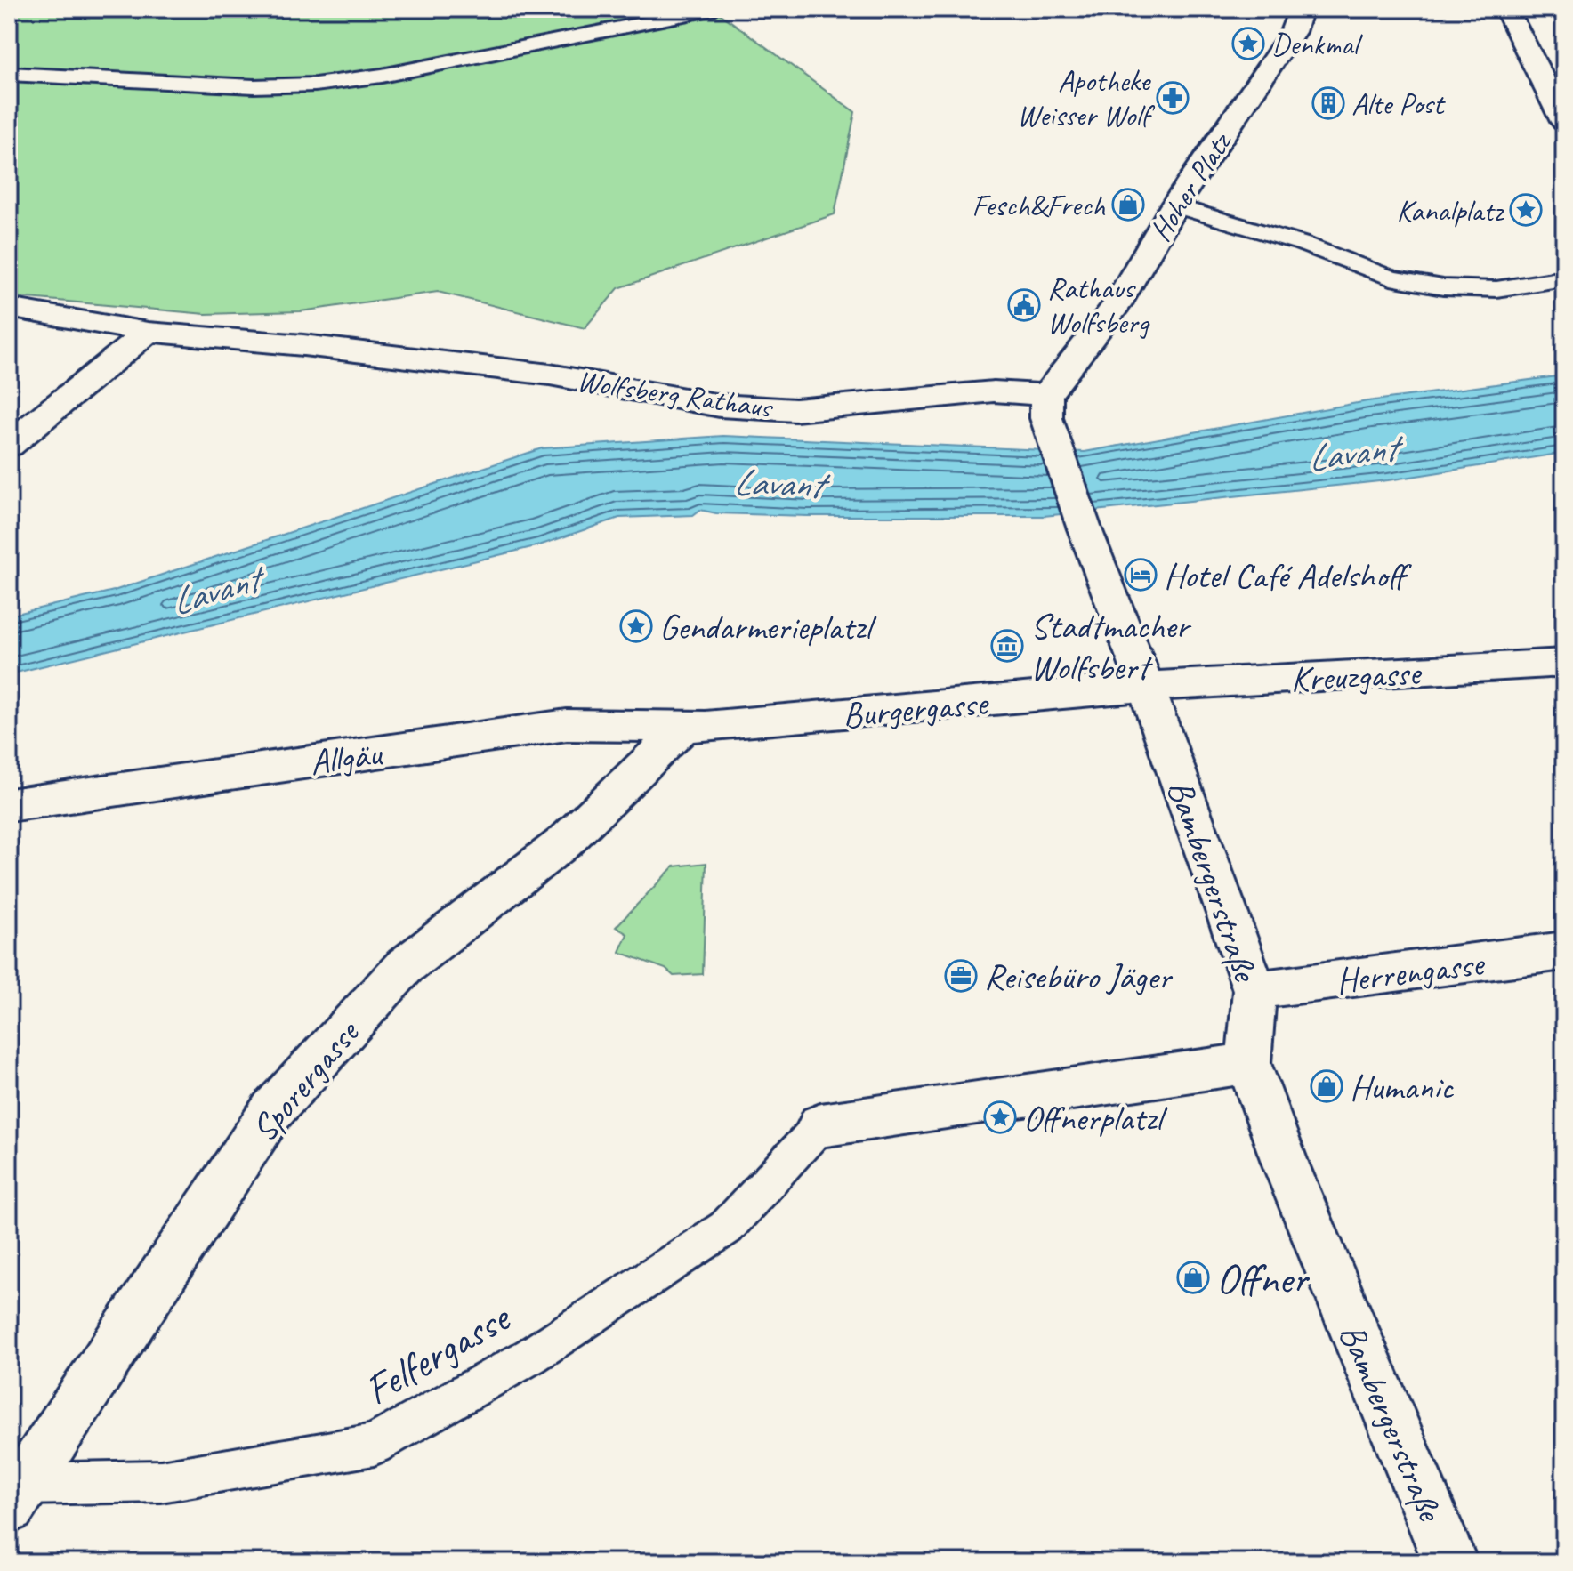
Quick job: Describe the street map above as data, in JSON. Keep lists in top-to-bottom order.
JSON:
{
  "streets": {
    "street": [
      "Hoher Platz",
      "Wolfsberg Rathaus",
      "Kreuzgasse",
      "Burgergasse",
      "Allgäu",
      "Bambergerstraße",
      "Herrengasse",
      "Sporergasse"
    ],
    "lane": ["Felfergasse"]
  },
  "crossings": [
    ["Hoher Platz", "Wolfsberg Rathaus"],
    ["Hoher Platz", "Bambergerstraße"],
    ["Wolfsberg Rathaus", "Bambergerstraße"],
    ["Kreuzgasse", "Burgergasse"],
    ["Kreuzgasse", "Bambergerstraße"],
    ["Burgergasse", "Allgäu"],
    ["Burgergasse", "Bambergerstraße"],
    ["Burgergasse", "Sporergasse"],
    ["Allgäu", "Sporergasse"],
    ["Bambergerstraße", "Herrengasse"],
    ["Sporergasse", "Felfergasse"]
  ],
  "water": ["Lavant"],
  "places": {
    "place": [
      "Denkmal",
      "Kanalplatz",
      "Gendarmerieplatzl",
      "Offnerplatzl"
    ],
    "pharmacy": ["Apotheke Weisser Wolf"],
    "building": ["Alte Post"],
    "shop": ["Fesch&Frech", "Humanic", "Offner"],
    "public building": ["Rathaus Wolfsberg"],
    "hotel": ["Hotel Café Adelshoff"],
    "museum": ["Stadtmacher Wolfsbert"],
    "office": ["Reisebüro Jäger"]
  }
}
